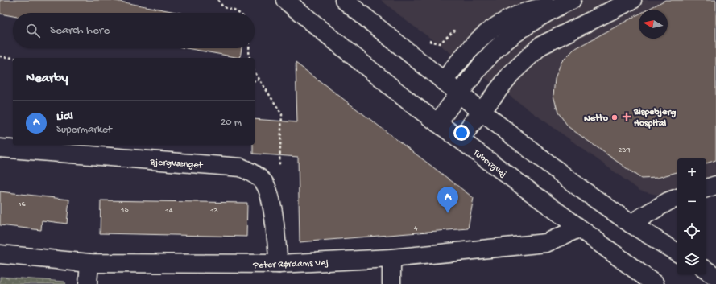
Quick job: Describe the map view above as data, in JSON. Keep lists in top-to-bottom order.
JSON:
{
  "streets": {
    "street": ["Bjergvænget", "Tuborgvej", "Peter Rørdams Vej"]
  },
  "crossings": [
    ["Bjergvænget", "Peter Rørdams Vej"],
    ["Tuborgvej", "Peter Rørdams Vej"]
  ],
  "places": {
    "health": ["Bispebjerg Hospital"],
    "other": ["Netto"]
  },
  "house_numbers": [
    "239",
    "16",
    "15",
    "14",
    "13",
    "4"
  ],
  "north": "left",
  "page": {
    "search": "Search here",
    "heading": "Nearby",
    "list": [
      {
        "mark": "A",
        "name": "Lidl",
        "note": "Supermarket",
        "value": "20 m"
      }
    ],
    "map_buttons": ["+", "−"],
    "pins": "A"
  }
}
